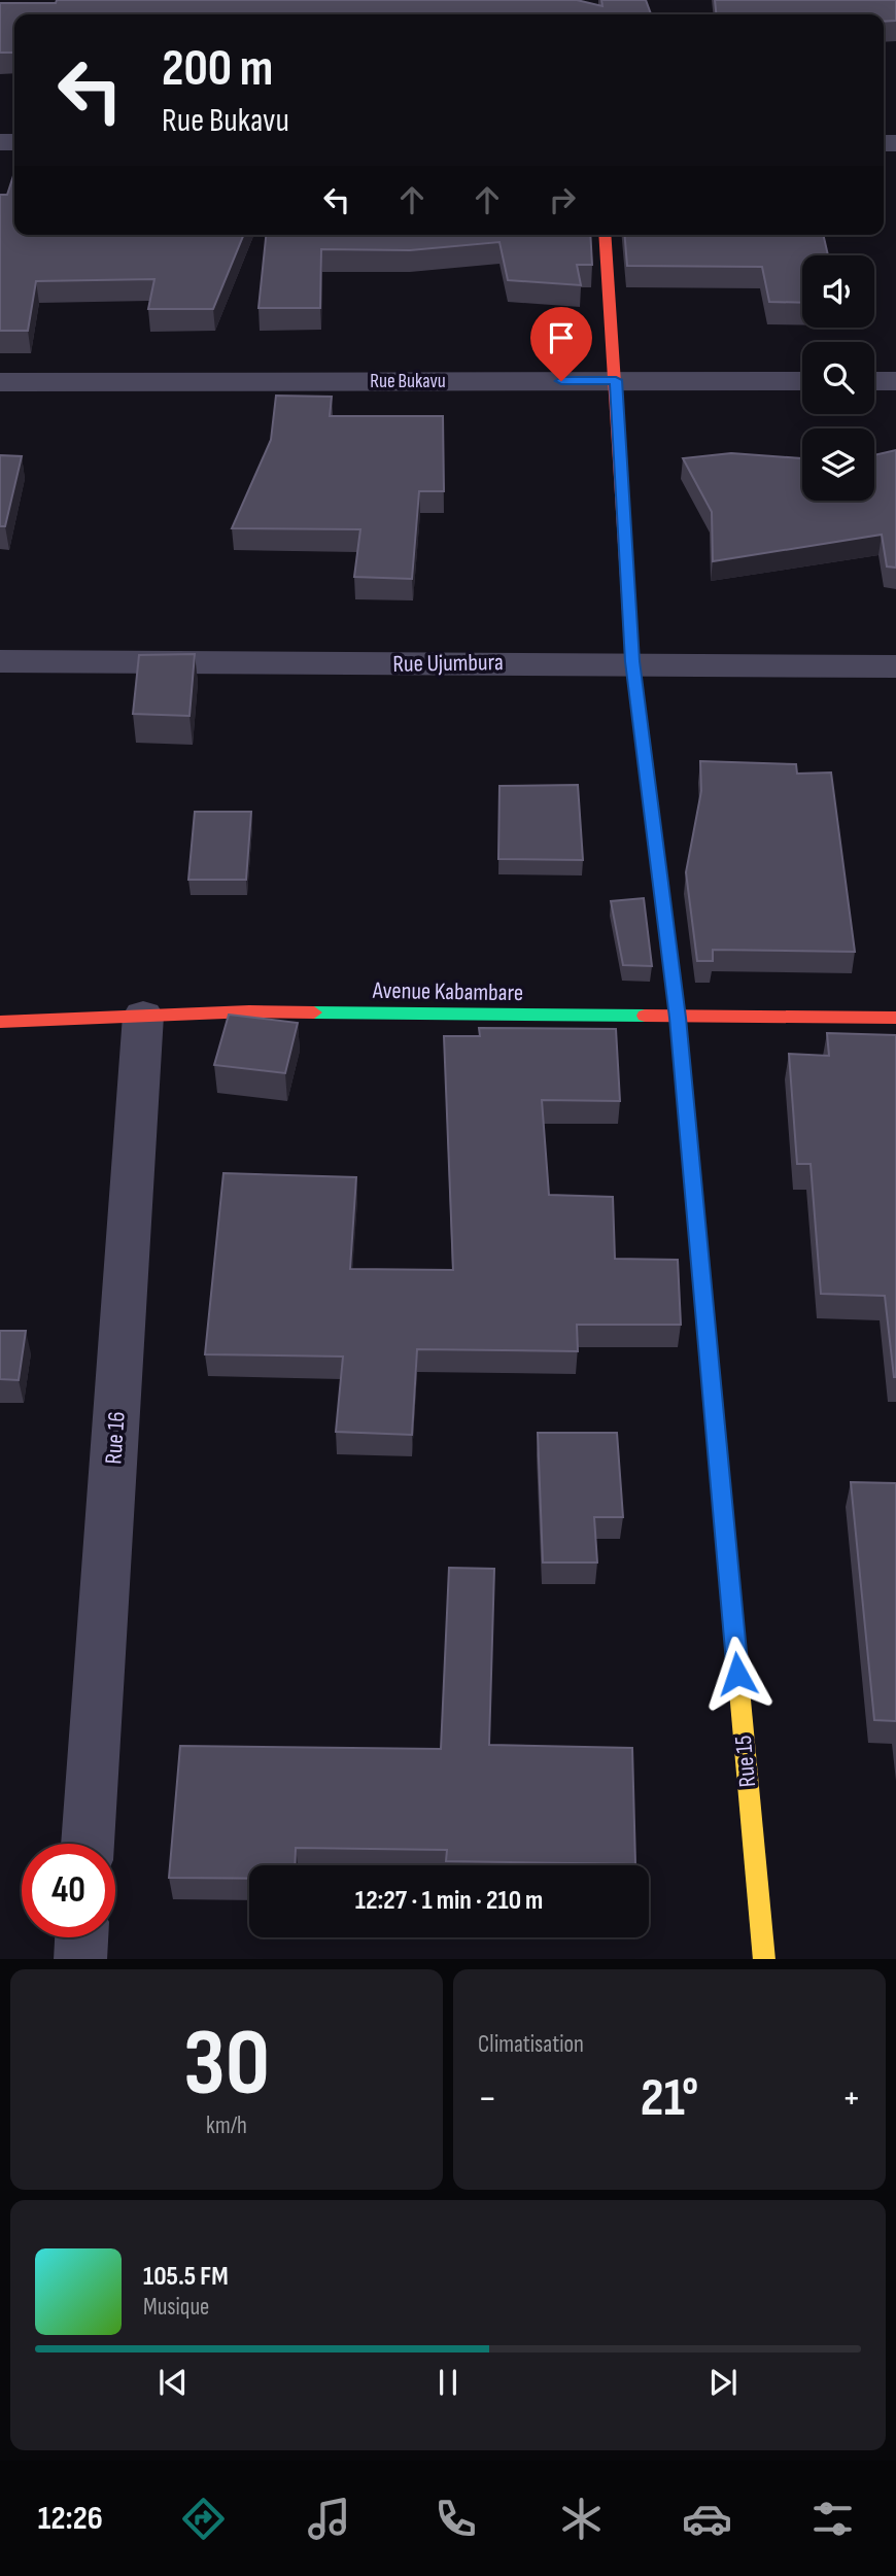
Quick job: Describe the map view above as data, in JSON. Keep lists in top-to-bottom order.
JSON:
{
  "streets": {
    "street": [
      "Rue Bukavu",
      "Rue Ujumbura",
      "Avenue Kabambare",
      "Rue 16",
      "Rue 15"
    ]
  },
  "crossings": [
    ["Rue Bukavu", "Rue 15"],
    ["Rue Ujumbura", "Rue 15"],
    ["Avenue Kabambare", "Rue 16"],
    ["Avenue Kabambare", "Rue 15"]
  ],
  "page": {
    "turn": ["200 m", "Rue Bukavu"],
    "limit": "40",
    "trip": "12:27 · 1 min · 210 m",
    "tile": [
      ["30", "km/h"],
      "Climatisation"
    ],
    "heat": ["−", "21°", "+"],
    "song": ["105.5 FM", "Musique"],
    "tabs": "12:26"
  }
}
